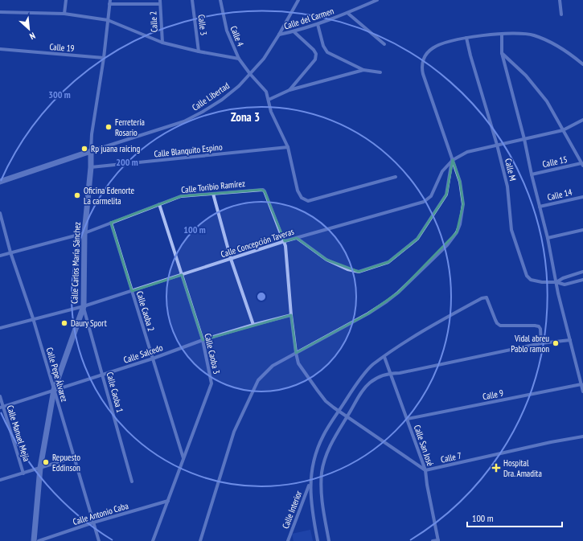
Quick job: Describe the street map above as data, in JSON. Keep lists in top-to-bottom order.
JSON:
{
  "streets": {
    "street": [
      "Calle del Carmen",
      "Calle 2",
      "Calle 3",
      "Calle 4",
      "Calle 19",
      "Calle Libertad",
      "Calle Blanquito Espino",
      "Calle 15",
      "Calle M",
      "Calle Toribio Ramírez",
      "Calle 14",
      "Calle Concepción Taveras",
      "Calle Carlos María Sánchez",
      "Calle Caoba 2",
      "Calle Salcedo",
      "Calle Caoba 3",
      "Calle Pepe Álvarez",
      "Calle Caoba 1",
      "Calle 9",
      "Calle Manuel Mejía",
      "Calle San José",
      "Calle 7",
      "Calle Interior",
      "Calle Antonio Caba"
    ]
  },
  "crossings": [
    ["Calle del Carmen", "Calle Libertad"],
    ["Calle 4", "Calle Libertad"],
    ["Calle 4", "Calle Blanquito Espino"],
    ["Calle 19", "Calle Carlos María Sánchez"],
    ["Calle Libertad", "Calle Carlos María Sánchez"],
    ["Calle Blanquito Espino", "Calle Carlos María Sánchez"],
    ["Calle M", "Calle Concepción Taveras"],
    ["Calle Toribio Ramírez", "Calle Concepción Taveras"],
    ["Calle Toribio Ramírez", "Calle Carlos María Sánchez"],
    ["Calle Toribio Ramírez", "Calle Caoba 2"],
    ["Calle Toribio Ramírez", "Calle Caoba 3"],
    ["Calle Toribio Ramírez", "Calle Pepe Álvarez"],
    ["Calle Concepción Taveras", "Calle Carlos María Sánchez"],
    ["Calle Concepción Taveras", "Calle Caoba 2"],
    ["Calle Concepción Taveras", "Calle Caoba 3"],
    ["Calle Concepción Taveras", "Calle Pepe Álvarez"],
    ["Calle Concepción Taveras", "Calle Caoba 1"],
    ["Calle Carlos María Sánchez", "Calle Salcedo"],
    ["Calle Carlos María Sánchez", "Calle Pepe Álvarez"],
    ["Calle Carlos María Sánchez", "Calle Caoba 1"],
    ["Calle Caoba 2", "Calle Salcedo"],
    ["Calle Caoba 2", "Calle Caoba 3"],
    ["Calle Salcedo", "Calle Caoba 3"],
    ["Calle Salcedo", "Calle Pepe Álvarez"],
    ["Calle Salcedo", "Calle Caoba 1"],
    ["Calle Salcedo", "Calle Manuel Mejía"],
    ["Calle Caoba 3", "Calle Antonio Caba"],
    ["Calle Pepe Álvarez", "Calle Antonio Caba"],
    ["Calle 9", "Calle San José"],
    ["Calle San José", "Calle 7"]
  ],
  "districts": ["Zona 3"],
  "places": {
    "other": [
      "Ferretería Rosario",
      "Rp juana raicing",
      "Oficina Edenorte La carmelita",
      "Daury Sport",
      "Vidal abreu Pablo ramon",
      "Repuesto Eddinson"
    ],
    "health": ["Hospital Dra. Amadita"]
  },
  "scale_bar": "100 m",
  "north": "bottom right",
  "rings": ["300 m", "200 m", "100 m"]
}
